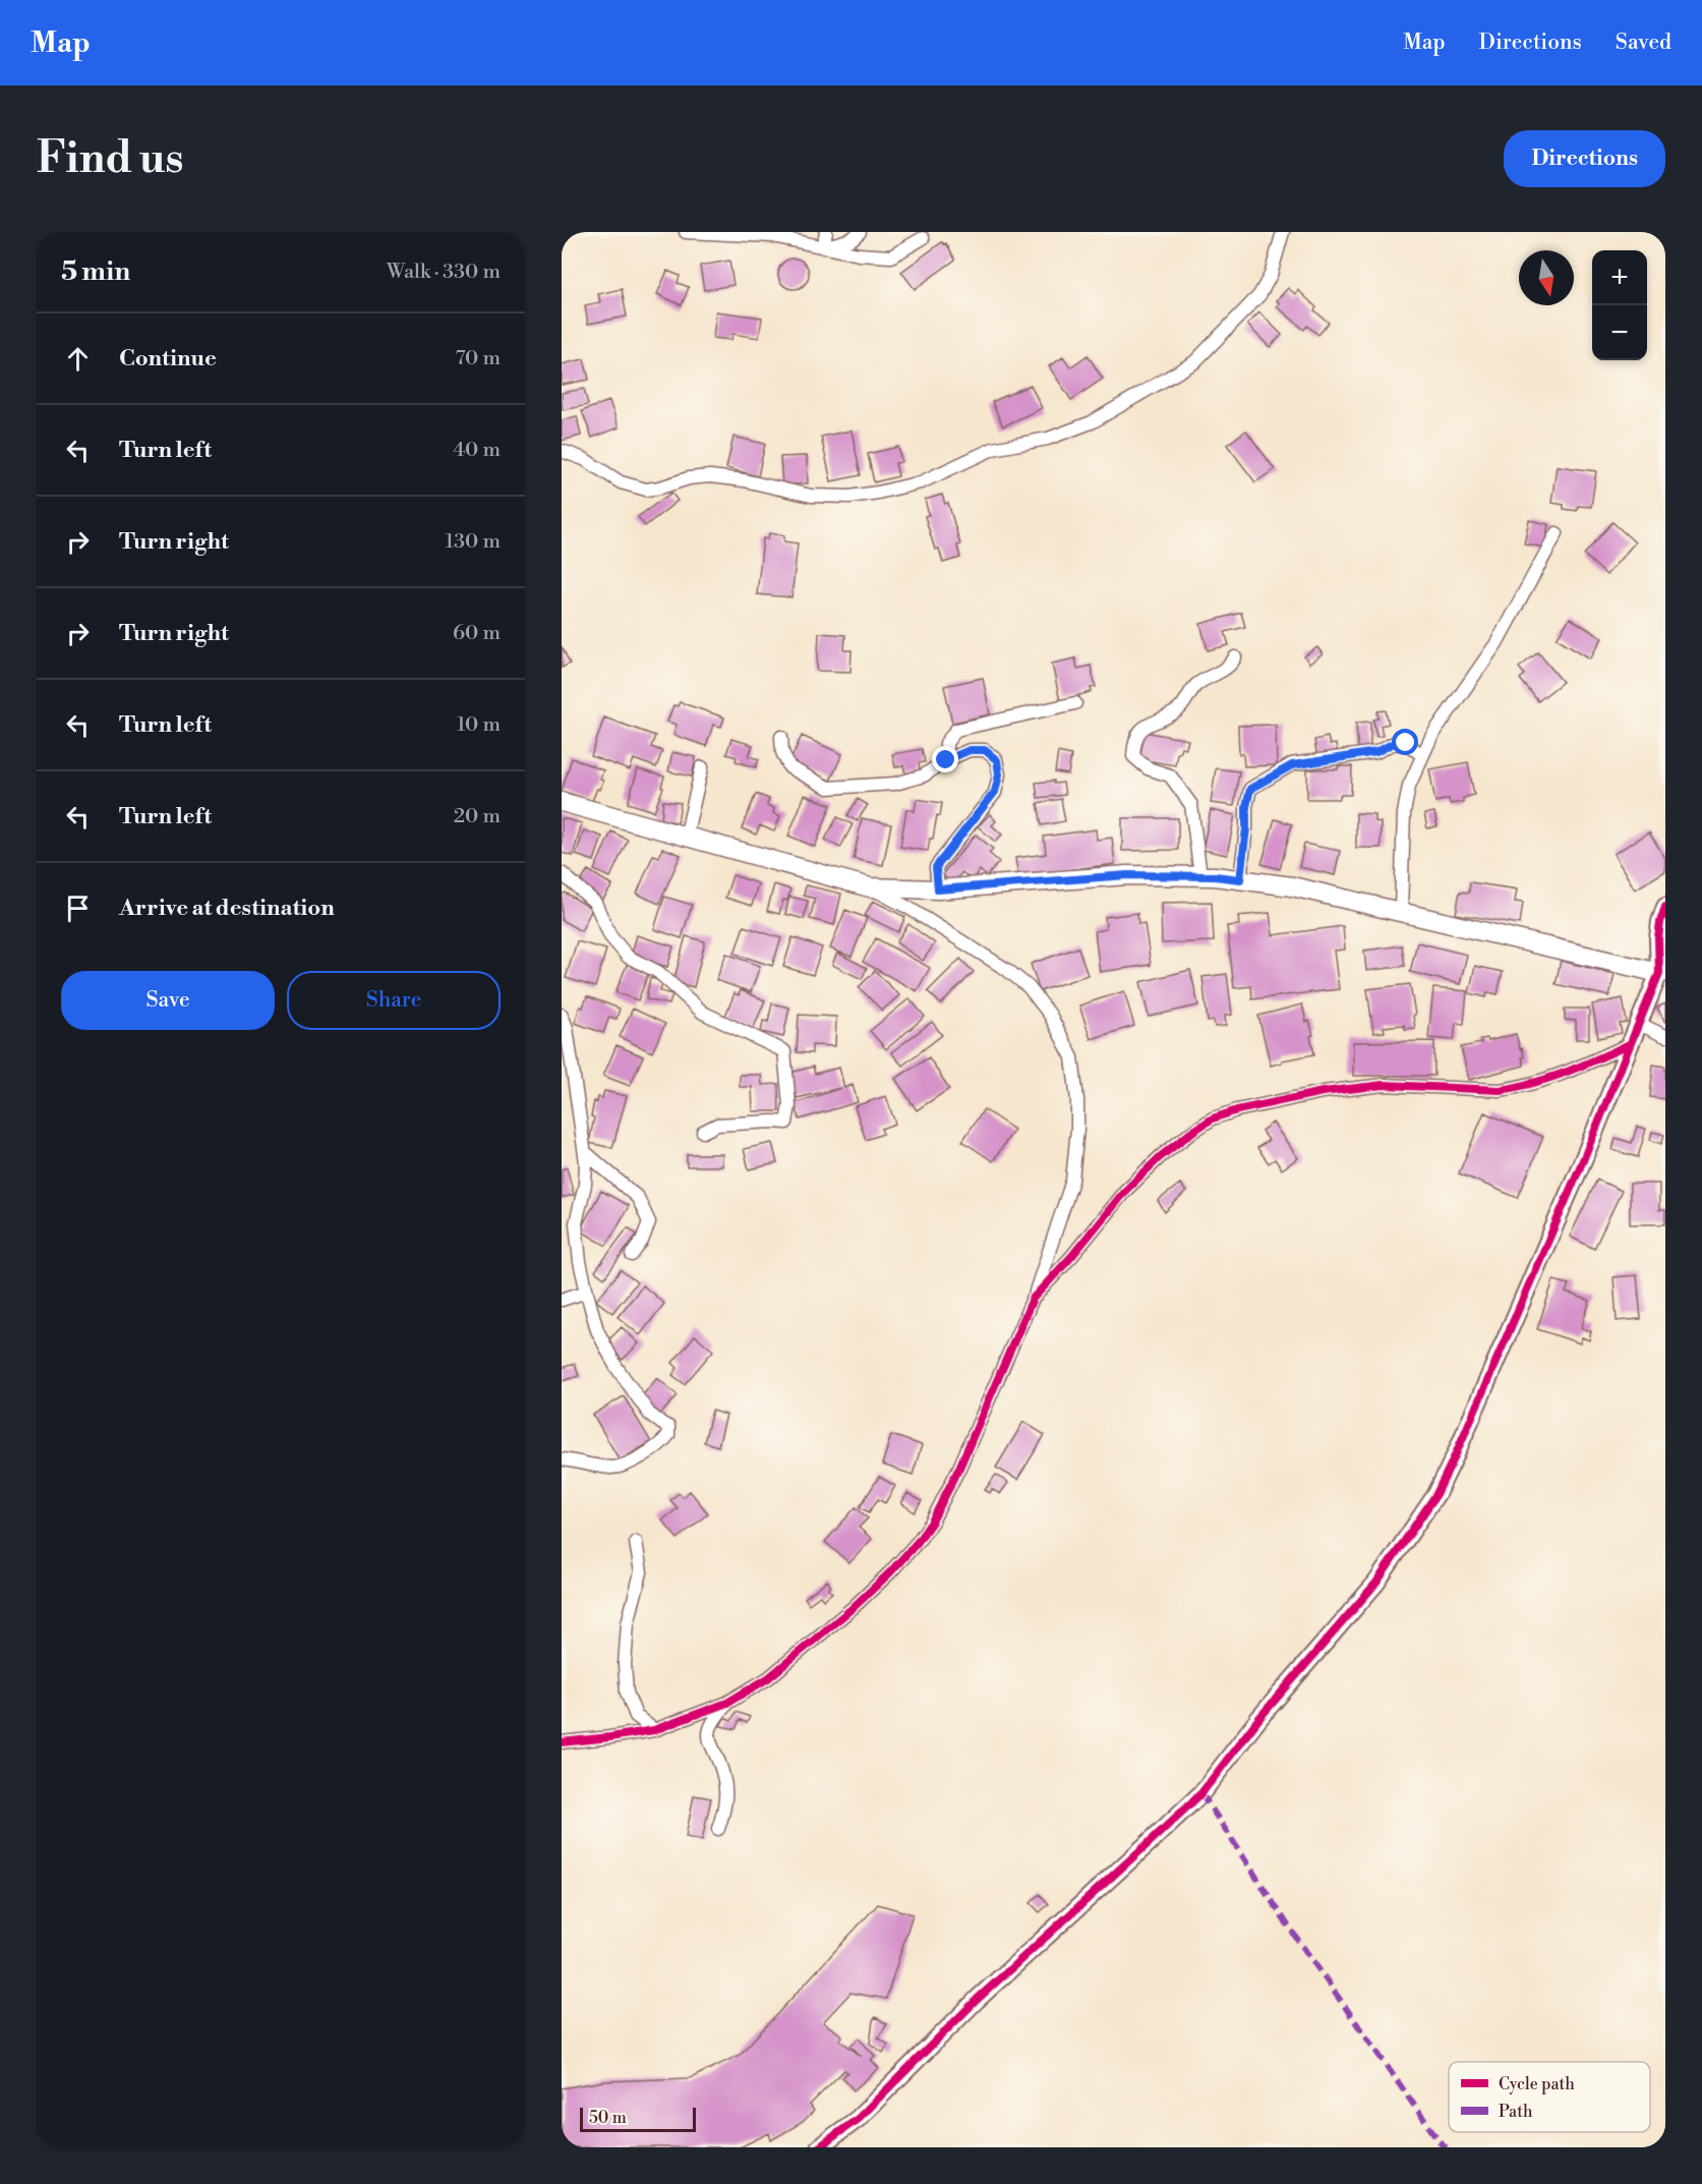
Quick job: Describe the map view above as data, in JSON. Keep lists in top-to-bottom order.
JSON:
{
  "legend": ["Cycle path", "Path"],
  "scale_bar": "50 m",
  "north": "bottom",
  "page": {
    "header": "Map",
    "nav": ["Map", "Directions", "Saved"],
    "buttons": [
      "Directions",
      ["Save", "Share"]
    ],
    "title": "Find us",
    "heading": ["5 min", "Walk · 330 m"],
    "map_buttons": ["+", "−"],
    "list": [
      ["Continue", "70 m"],
      ["Turn left", "40 m"],
      ["Turn right", "130 m"],
      ["Turn right", "60 m"],
      ["Turn left", "10 m"],
      ["Turn left", "20 m"],
      "Arrive at destination"
    ],
    "scale": "50 m"
  }
}
